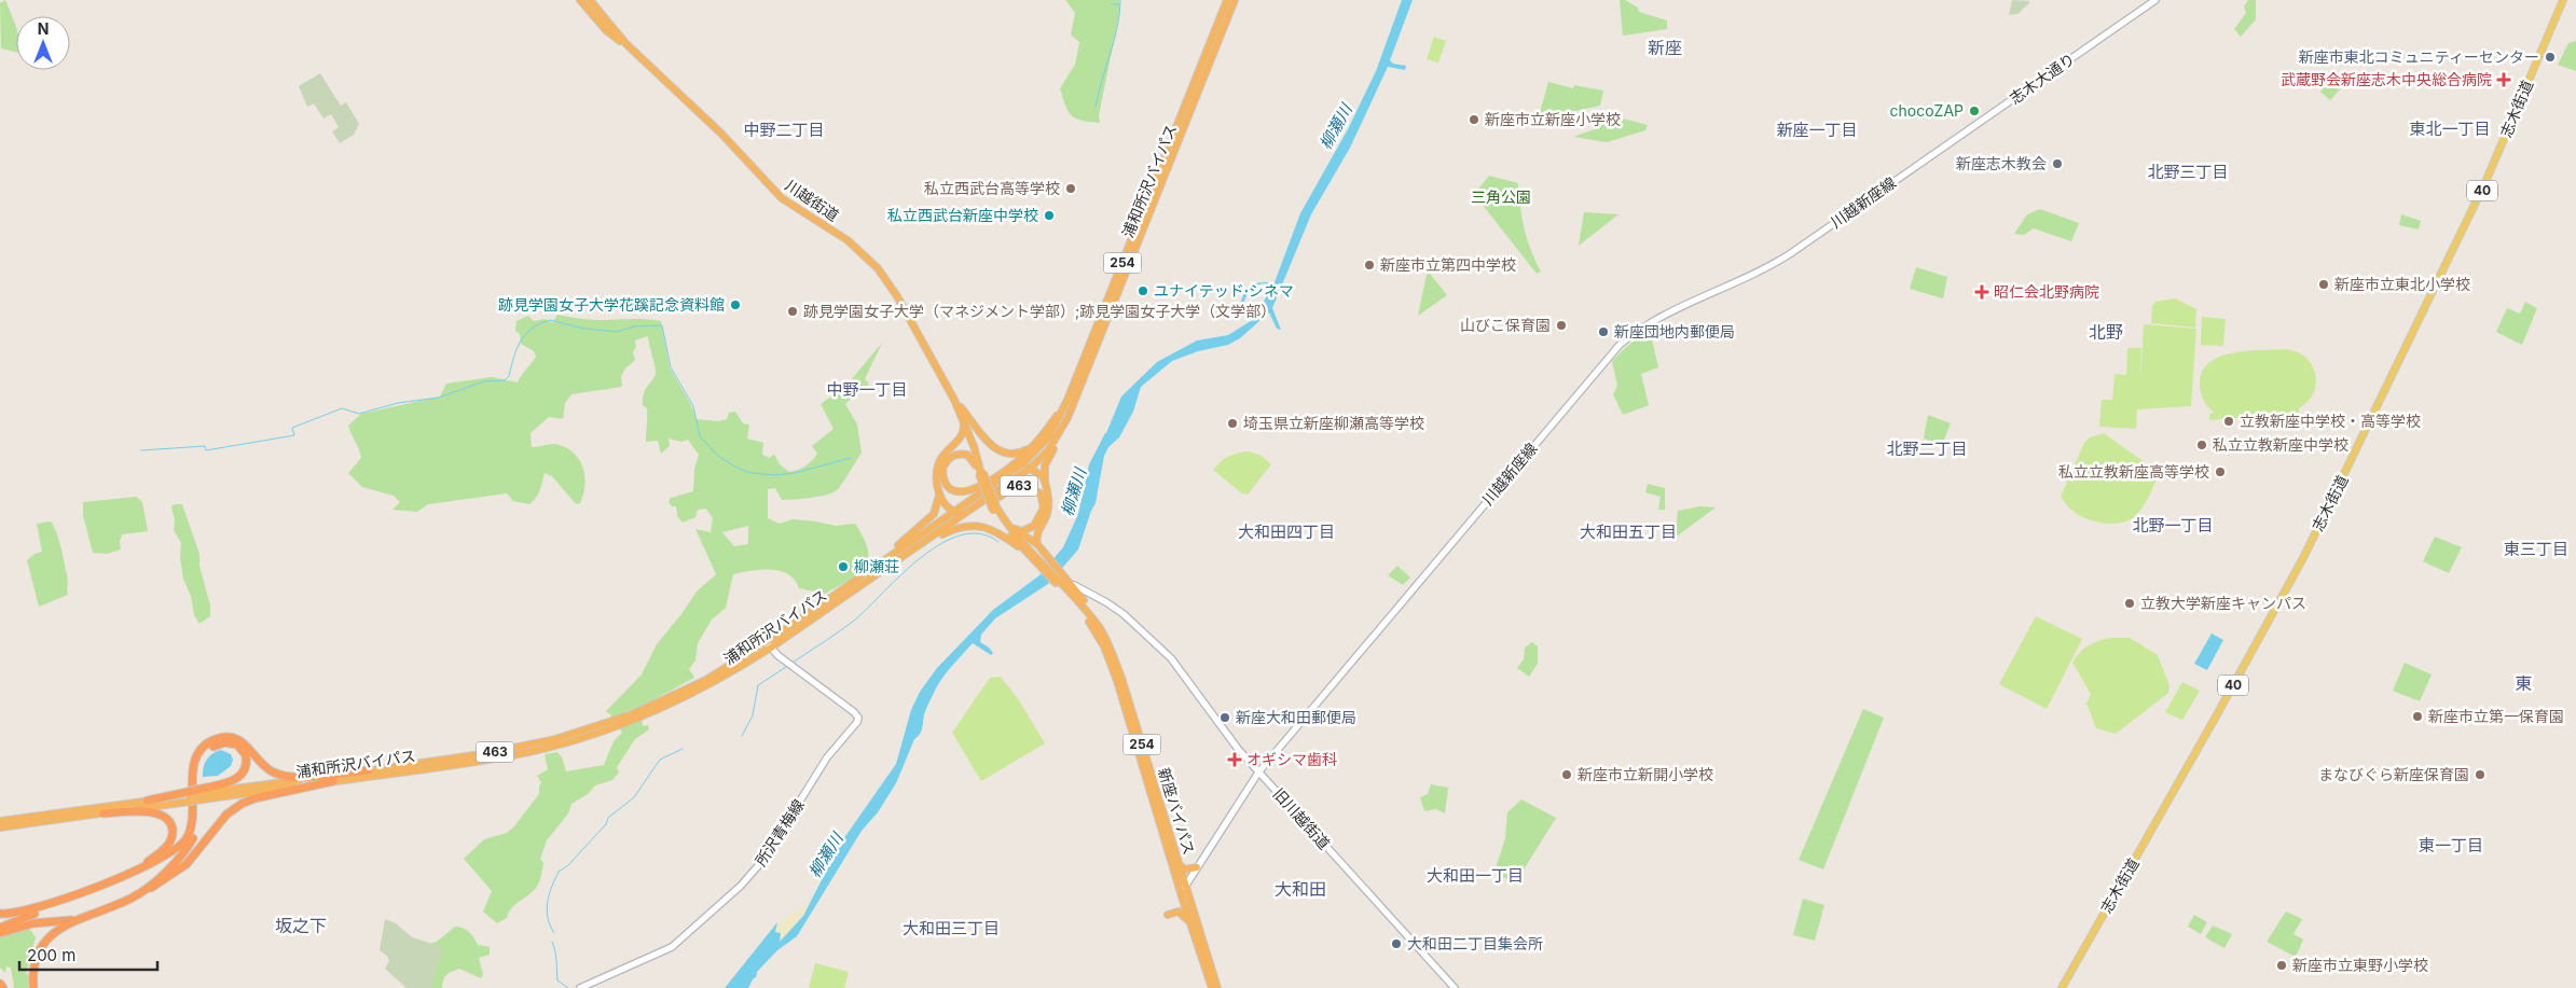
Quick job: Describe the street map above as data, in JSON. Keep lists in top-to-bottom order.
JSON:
{
  "streets": {
    "highway": [
      "浦和所沢バイパス",
      "川越街道",
      "254",
      "463",
      "新座バイパス"
    ],
    "main road": [
      "志木大通り",
      "志木街道",
      "40",
      "川越新座線",
      "旧川越街道",
      "所沢青梅線"
    ]
  },
  "crossings": [
    ["志木大通り", "川越新座線"],
    ["浦和所沢バイパス", "254"],
    ["浦和所沢バイパス", "所沢青梅線"],
    ["川越街道", "新座バイパス"],
    ["川越新座線", "新座バイパス"],
    ["川越新座線", "旧川越街道"],
    ["新座バイパス", "旧川越街道"]
  ],
  "districts": [
    "新座",
    "東北一丁目",
    "中野二丁目",
    "新座一丁目",
    "北野三丁目",
    "北野",
    "中野一丁目",
    "北野二丁目",
    "北野一丁目",
    "大和田四丁目",
    "大和田五丁目",
    "東三丁目",
    "東",
    "東一丁目",
    "大和田一丁目",
    "大和田",
    "坂之下",
    "大和田三丁目"
  ],
  "water": ["柳瀬川"],
  "parks": ["三角公園"],
  "places": {
    "other": [
      "新座市東北コミュニティーセンター",
      "chocoZAP",
      "新座市立新座小学校",
      "新座志木教会",
      "私立西武台高等学校",
      "私立西武台新座中学校",
      "新座市立第四中学校",
      "新座市立東北小学校",
      "ユナイテッド·シネマ",
      "跡見学園女子大学花蹊記念資料館",
      "跡見学園女子大学（マネジメント学部）;跡見学園女子大学（文学部）",
      "山びこ保育園",
      "新座団地内郵便局",
      "立教新座中学校・高等学校",
      "埼玉県立新座柳瀬高等学校",
      "私立立教新座中学校",
      "私立立教新座高等学校",
      "柳瀬荘",
      "立教大学新座キャンパス",
      "新座市立第一保育園",
      "新座大和田郵便局",
      "新座市立新開小学校",
      "まなびぐら新座保育園",
      "大和田二丁目集会所",
      "新座市立東野小学校"
    ],
    "health": ["武蔵野会新座志木中央総合病院", "昭仁会北野病院", "オギシマ歯科"]
  },
  "scale_bar": "200 m",
  "north": "top"
}
